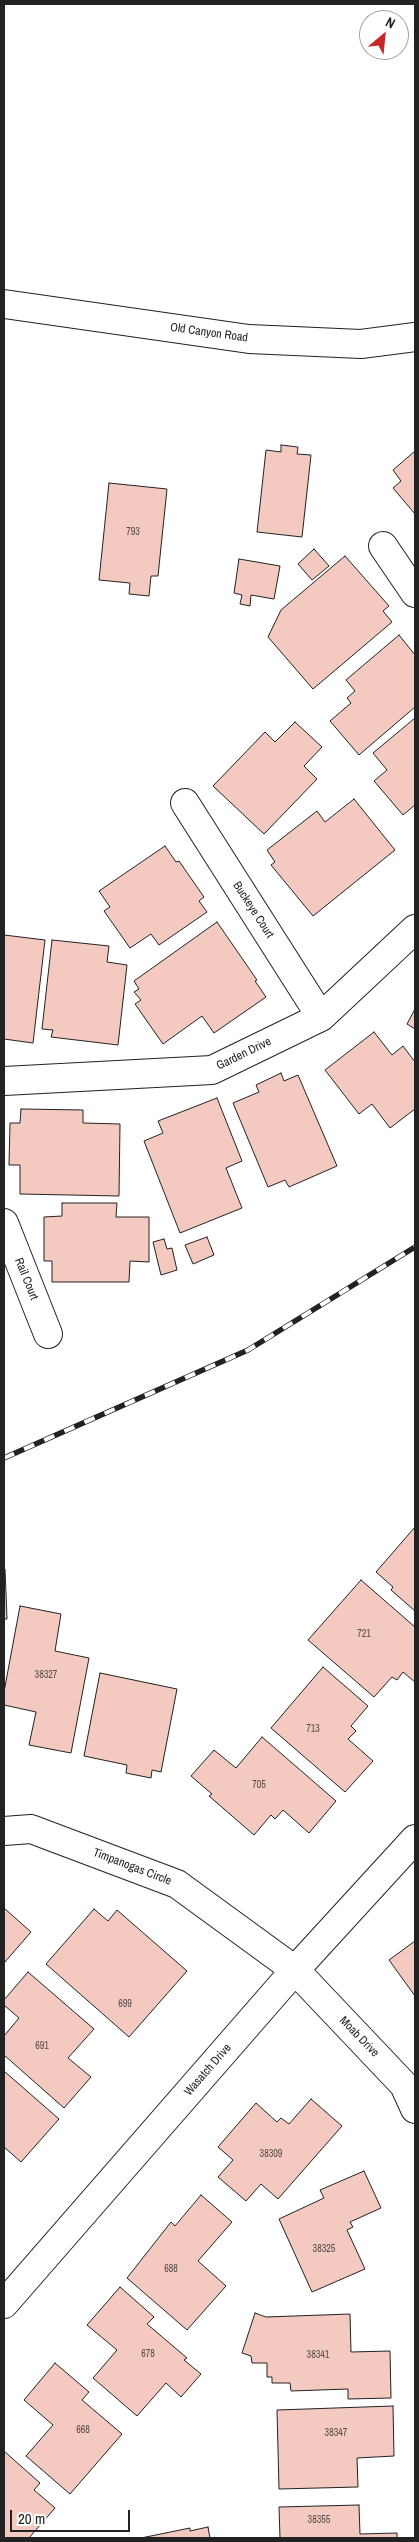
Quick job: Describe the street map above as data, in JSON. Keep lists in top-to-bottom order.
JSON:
{
  "streets": {
    "street": [
      "Old Canyon Road",
      "Buckeye Court",
      "Garden Drive",
      "Rail Court",
      "Timpanogas Circle",
      "Moab Drive",
      "Wasatch Drive"
    ]
  },
  "crossings": [
    ["Buckeye Court", "Garden Drive"],
    ["Timpanogas Circle", "Moab Drive"],
    ["Timpanogas Circle", "Wasatch Drive"],
    ["Moab Drive", "Wasatch Drive"]
  ],
  "house_numbers": [
    "793",
    "721",
    "38327",
    "713",
    "705",
    "699",
    "691",
    "38309",
    "38325",
    "688",
    "678",
    "38341",
    "668",
    "38347",
    "38355"
  ],
  "scale_bar": "20 m",
  "north": "top right"
}
